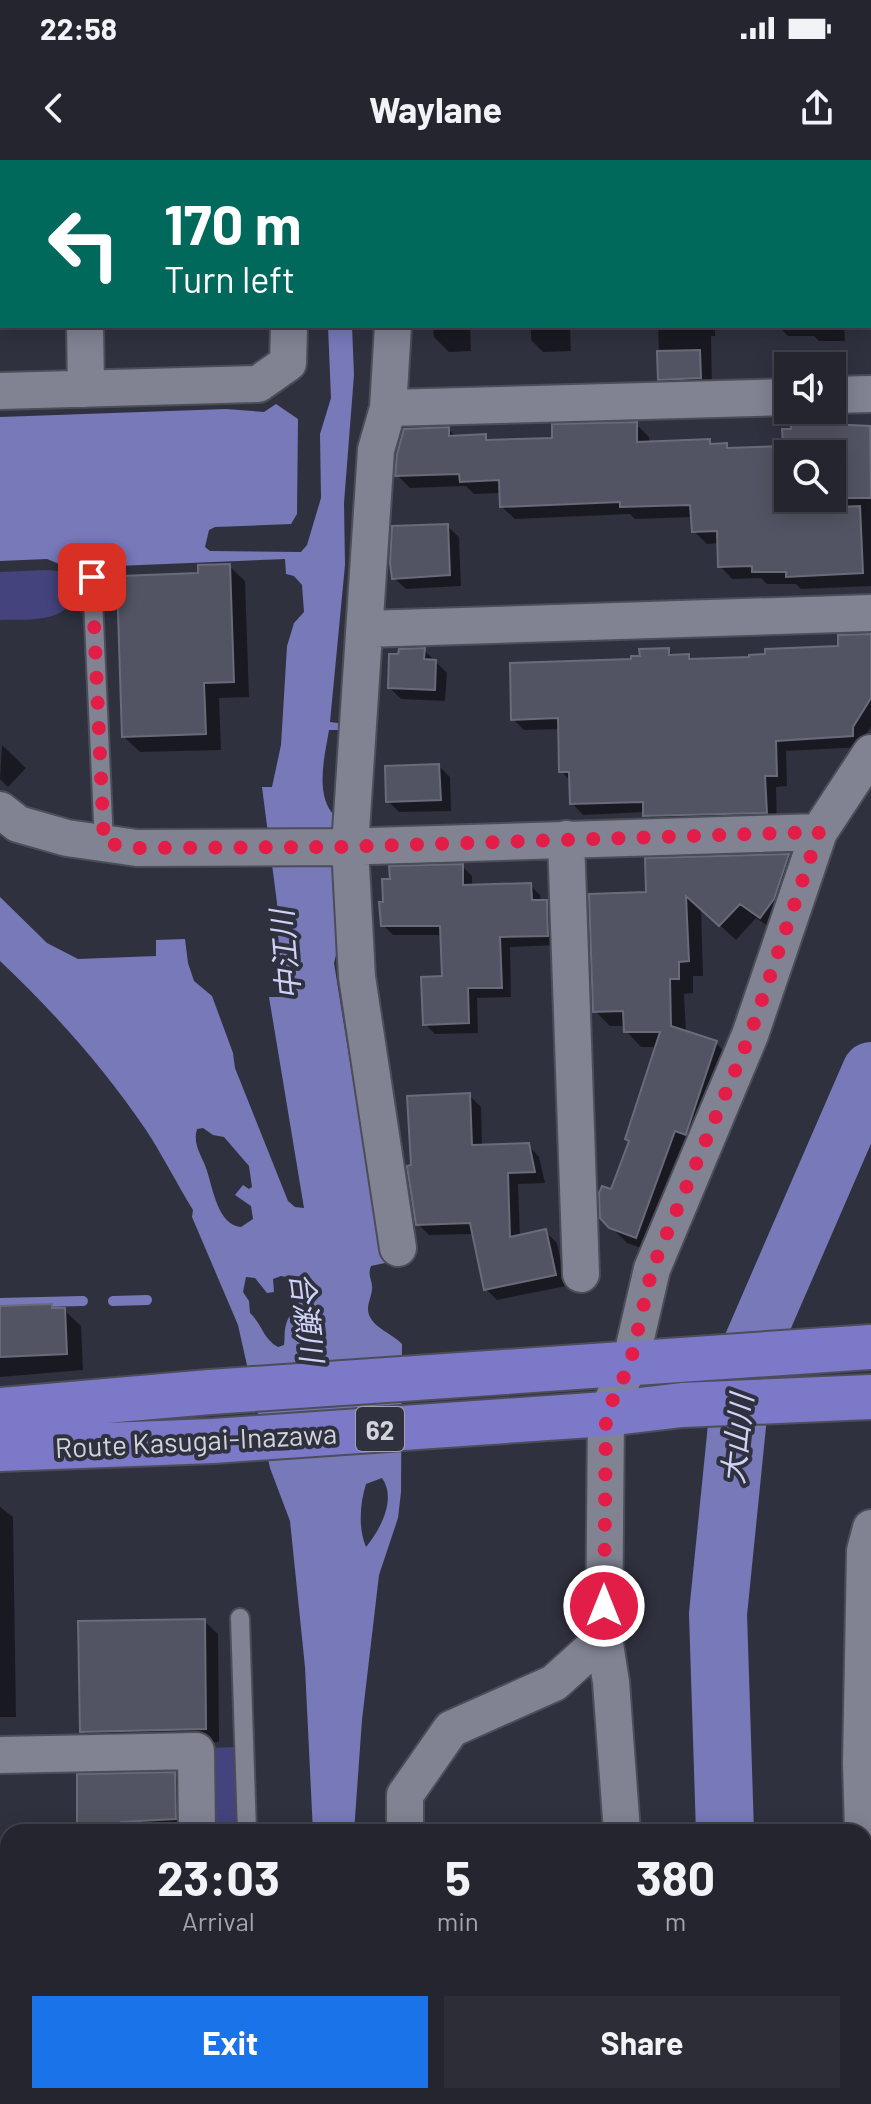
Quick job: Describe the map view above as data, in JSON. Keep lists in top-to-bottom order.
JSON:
{
  "streets": {
    "main road": ["62", "Route Kasugai-Inazawa"]
  },
  "water": ["中江川", "合瀬川", "大山川"],
  "page": {
    "status": "22:58",
    "header": "Waylane",
    "turn": ["170 m", "Turn left"],
    "eta": [
      "23:03",
      "Arrival",
      "5",
      "min",
      "380",
      "m"
    ],
    "buttons": ["Exit", "Share"]
  }
}
